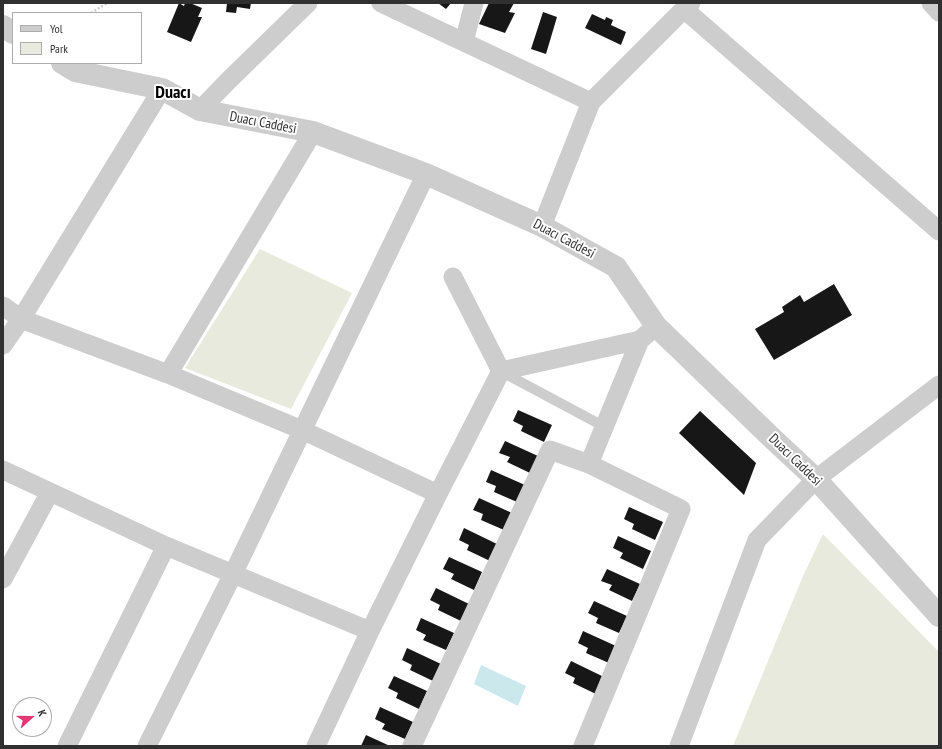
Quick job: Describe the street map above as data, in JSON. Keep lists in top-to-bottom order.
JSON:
{
  "streets": {
    "street": ["Duacı Caddesi"]
  },
  "districts": ["Duacı"],
  "legend": ["Yol", "Park"],
  "north": "right"
}
